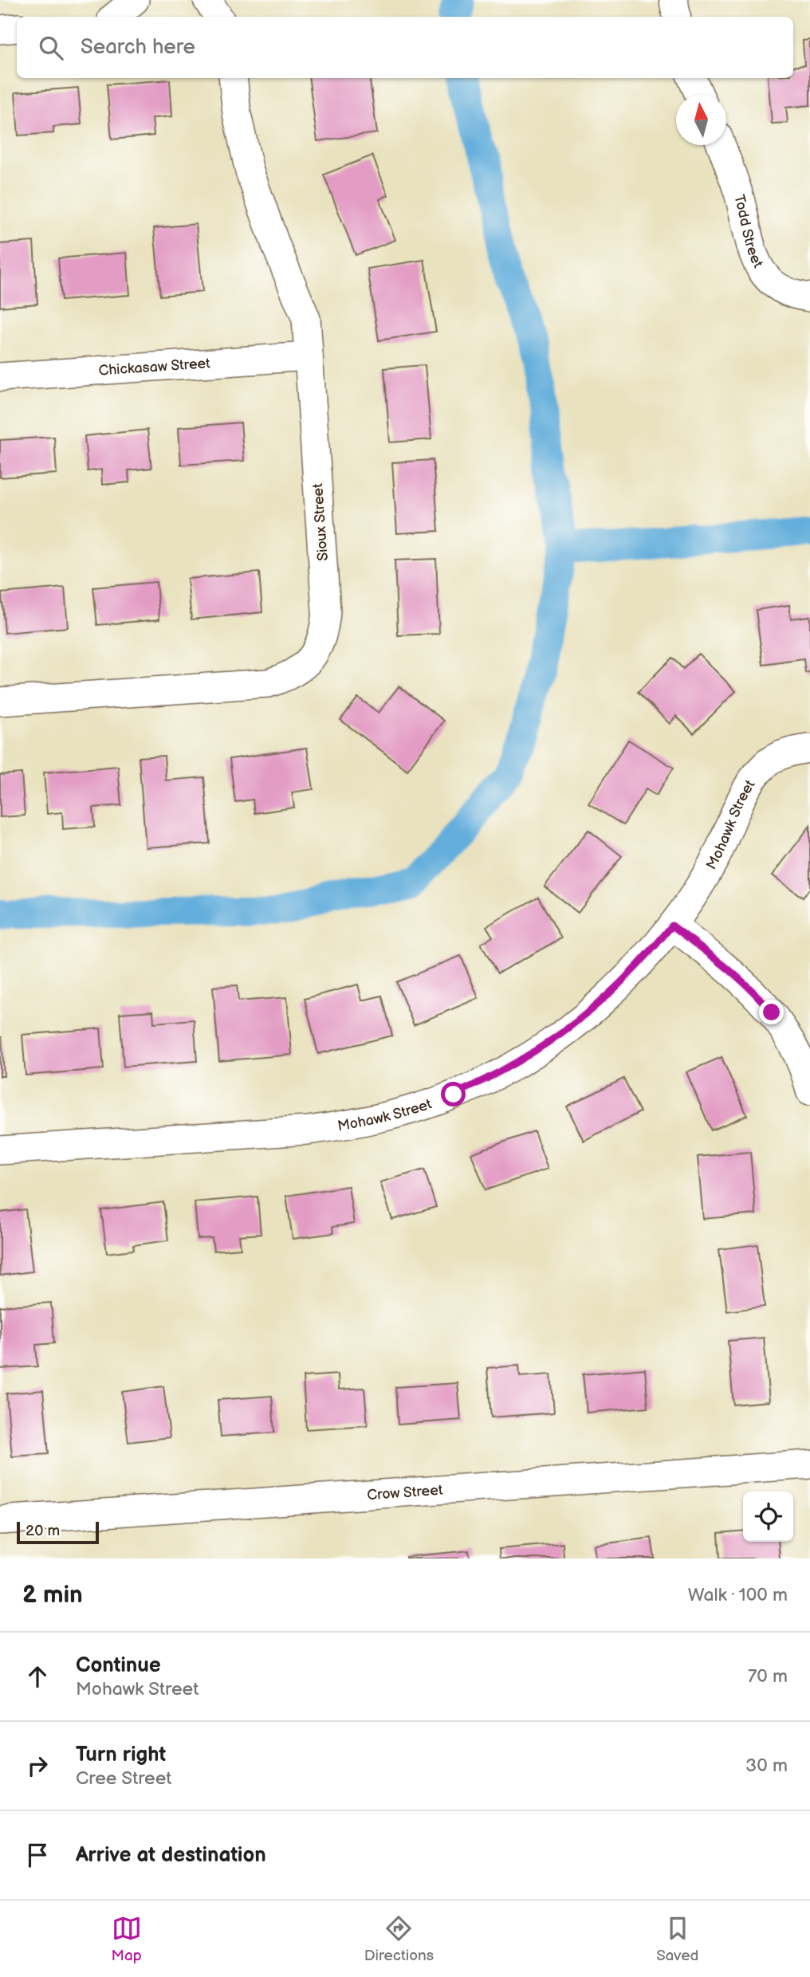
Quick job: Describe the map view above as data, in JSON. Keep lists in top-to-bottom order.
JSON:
{
  "streets": {
    "street": [
      "Todd Street",
      "Chickasaw Street",
      "Sioux Street",
      "Mohawk Street",
      "Crow Street"
    ]
  },
  "crossings": [
    ["Chickasaw Street", "Sioux Street"]
  ],
  "scale_bar": "20 m",
  "north": "top",
  "page": {
    "search": "Search here",
    "scale": "20 m",
    "heading": ["2 min", "Walk · 100 m"],
    "list": [
      ["Continue", "Mohawk Street", "70 m"],
      ["Turn right", "Cree Street", "30 m"],
      "Arrive at destination"
    ],
    "nav": ["Map", "Directions", "Saved"]
  }
}
